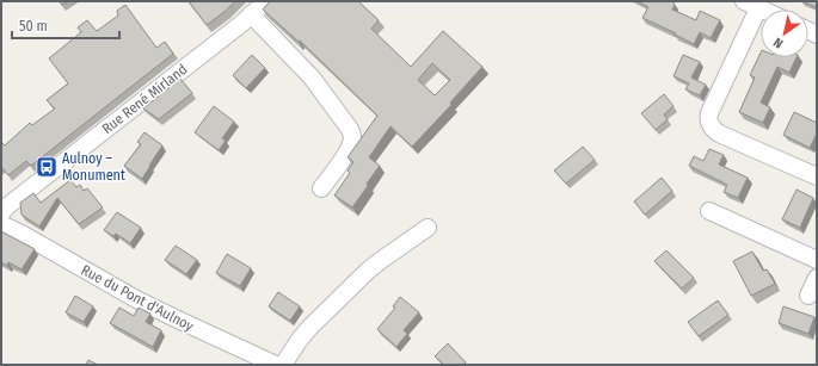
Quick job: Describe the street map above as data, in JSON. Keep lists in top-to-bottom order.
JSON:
{
  "streets": {
    "street": ["Rue René Mirland", "Rue du Pont d'Aulnoy"]
  },
  "places": {
    "bus stop": ["Aulnoy – Monument"]
  },
  "scale_bar": "50 m",
  "north": "bottom left"
}
